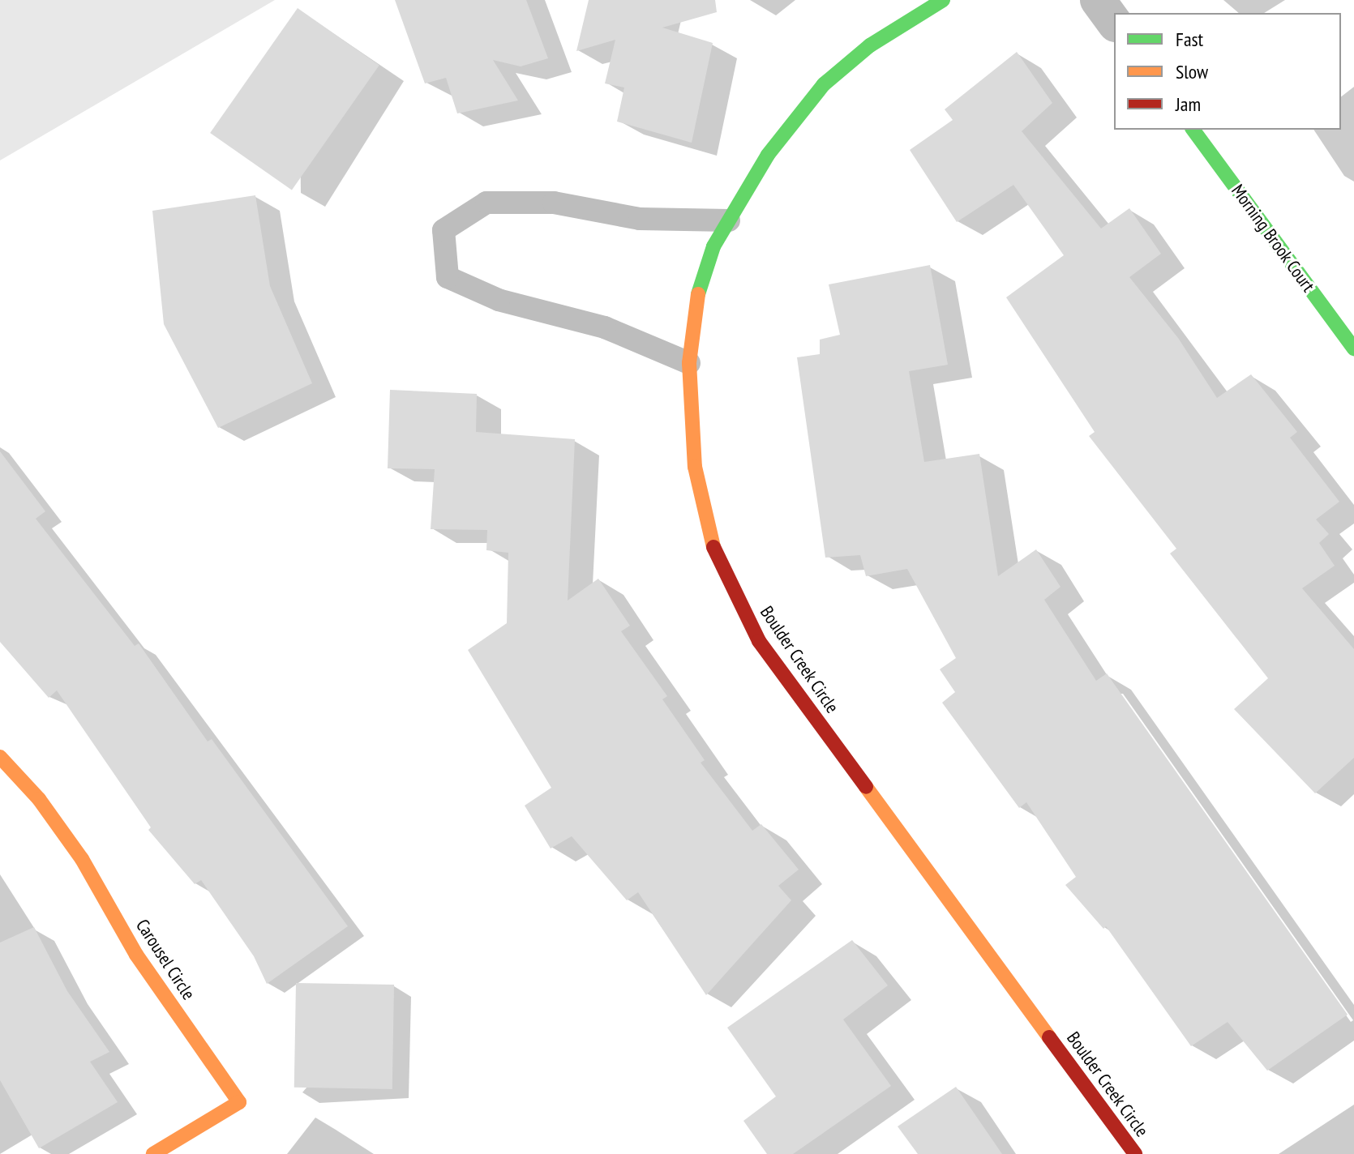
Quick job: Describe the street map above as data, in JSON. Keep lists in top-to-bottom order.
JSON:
{
  "streets": {
    "street": ["Morning Brook Court", "Boulder Creek Circle", "Carousel Circle"]
  },
  "legend": ["Fast", "Slow", "Jam"]
}
